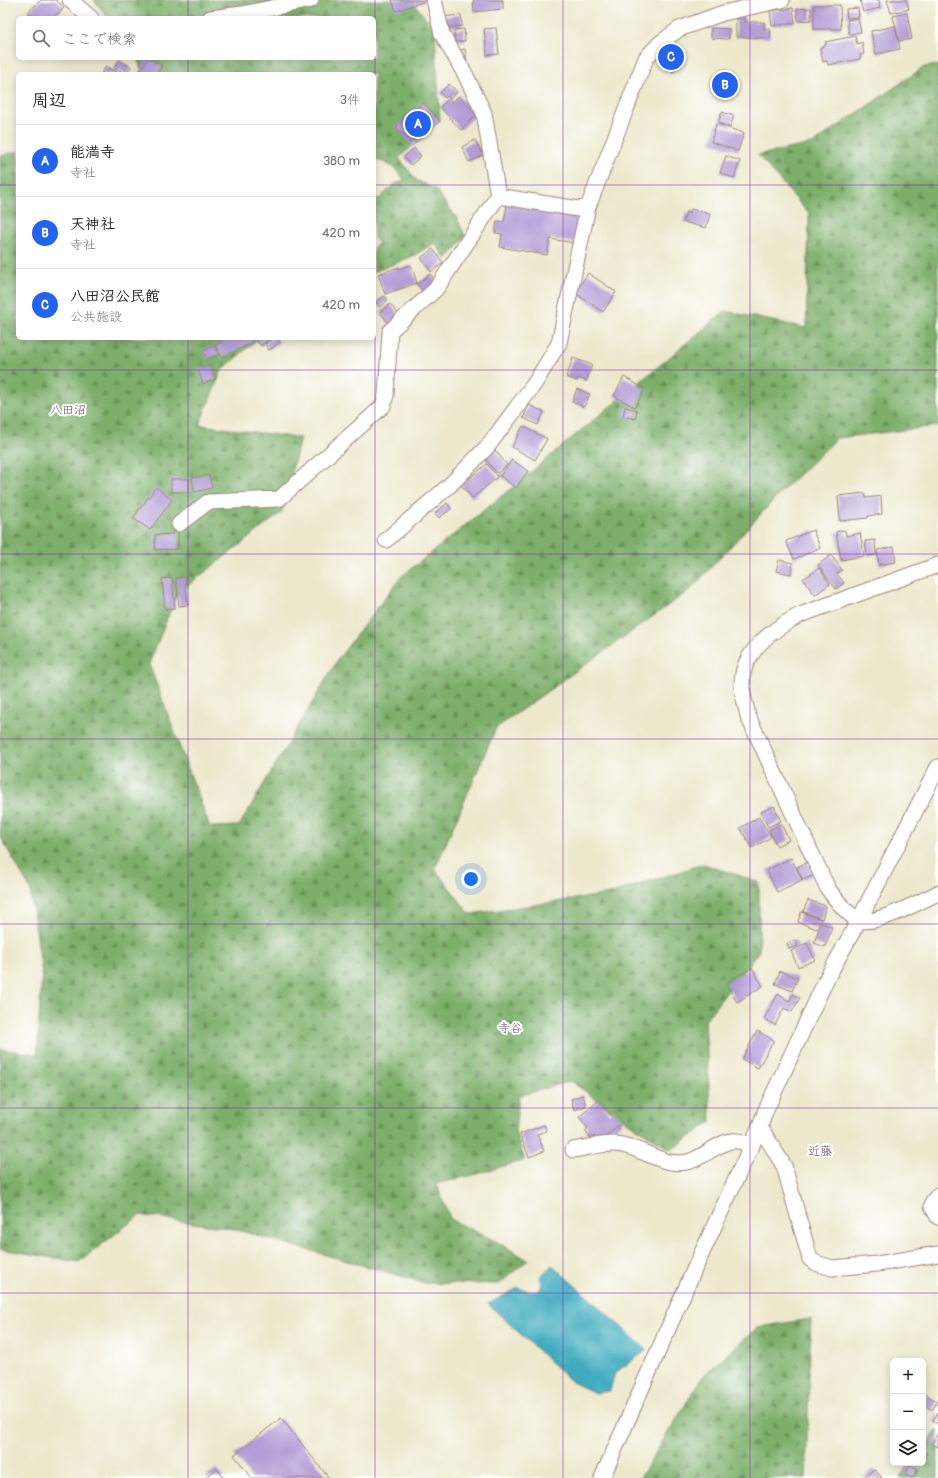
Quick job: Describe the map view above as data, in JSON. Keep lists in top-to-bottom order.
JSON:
{
  "districts": ["八田沼", "寺谷", "近藤"],
  "page": {
    "search": "ここで検索",
    "pins": ["C", "B", "A"],
    "heading": ["周辺", "3件"],
    "list": [
      {
        "mark": "A",
        "name": "能満寺",
        "note": "寺社",
        "value": "380 m"
      },
      {
        "mark": "B",
        "name": "天神社",
        "note": "寺社",
        "value": "420 m"
      },
      {
        "mark": "C",
        "name": "八田沼公民館",
        "note": "公共施設",
        "value": "420 m"
      }
    ],
    "map_buttons": ["+", "−"]
  }
}
